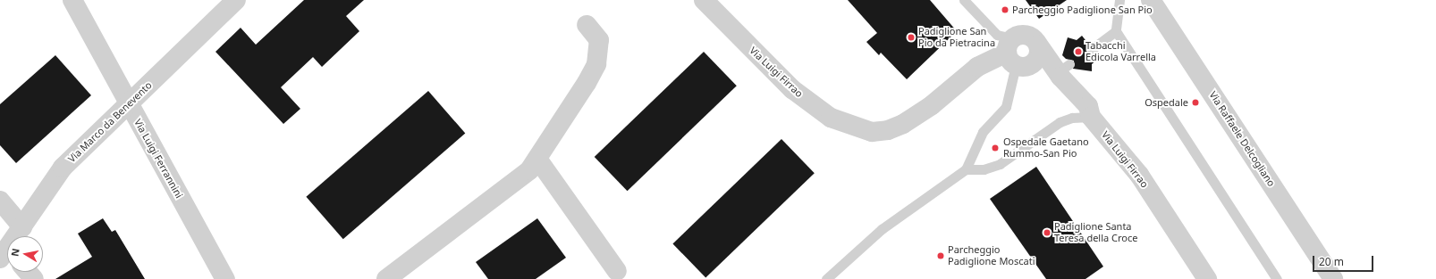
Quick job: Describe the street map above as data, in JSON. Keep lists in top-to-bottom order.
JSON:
{
  "streets": {
    "street": [
      "Via Luigi Firrao",
      "Via Marco da Benevento",
      "Via Raffaele Delcogliano",
      "Via Luigi Ferrannini"
    ]
  },
  "crossings": [
    ["Via Marco da Benevento", "Via Luigi Ferrannini"]
  ],
  "places": [
    "Parcheggio Padiglione San Pio",
    "Padiglione San Pio da Pietracina",
    "Tabacchi Edicola Varrella",
    "Ospedale",
    "Ospedale Gaetano Rummo-San Pio",
    "Padiglione Santa Teresa della Croce",
    "Parcheggio Padiglione Moscati"
  ],
  "scale_bar": "20 m",
  "north": "left"
}
